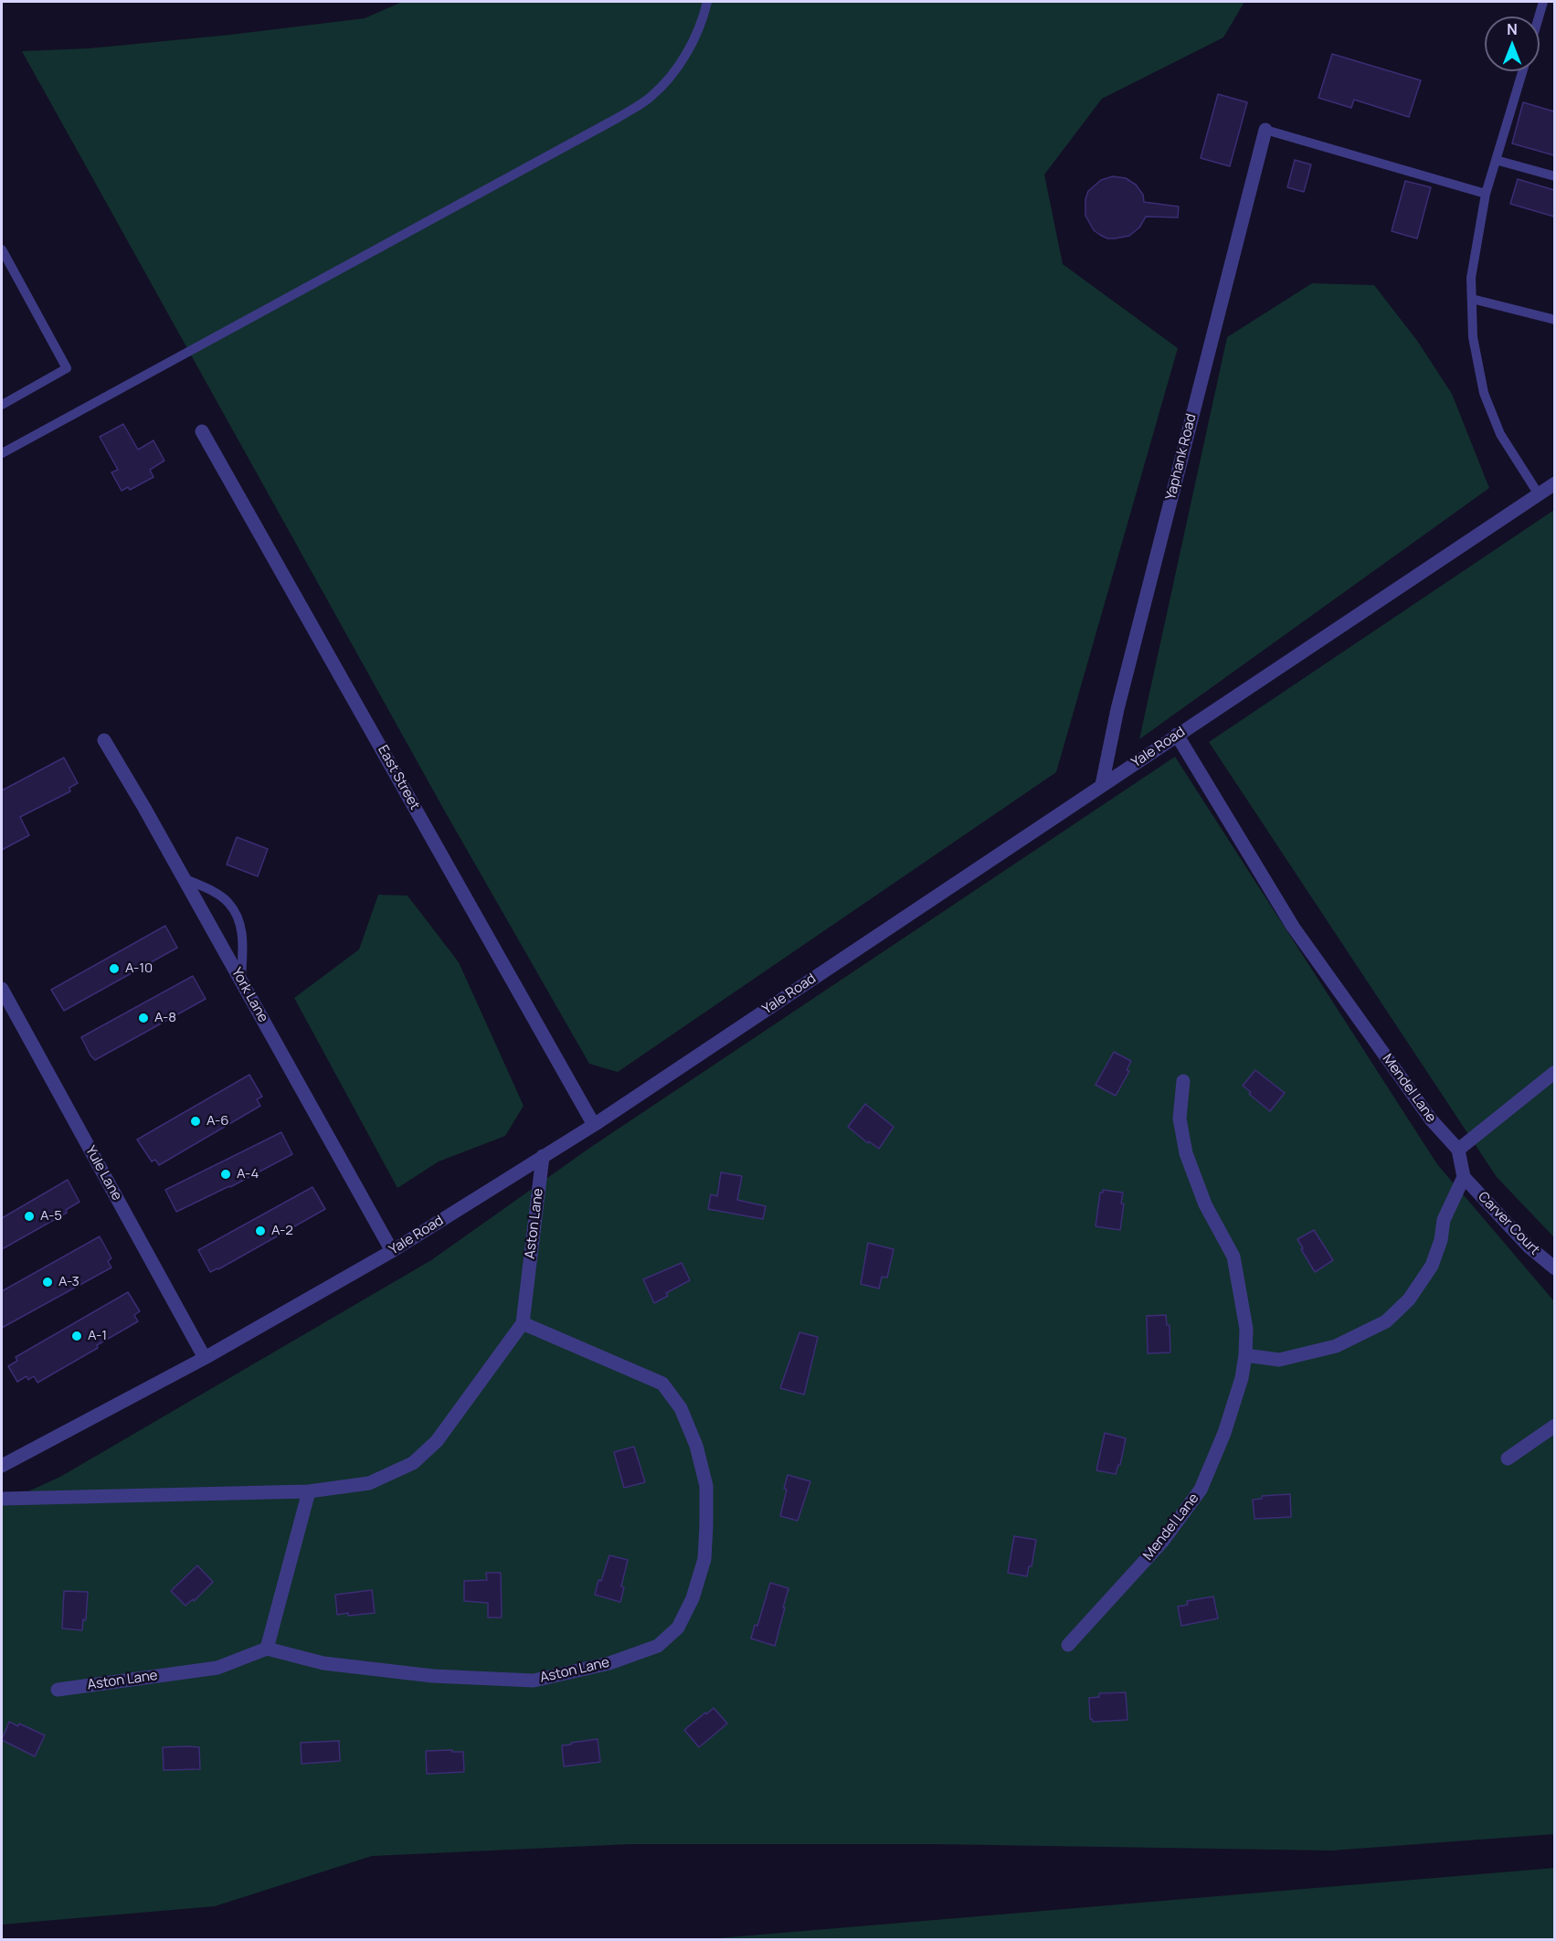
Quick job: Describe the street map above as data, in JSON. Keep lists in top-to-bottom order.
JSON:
{
  "streets": {
    "street": [
      "Yaphank Road",
      "Yale Road",
      "East Street",
      "York Lane",
      "Mendel Lane",
      "Yule Lane",
      "Aston Lane",
      "Carver Court"
    ]
  },
  "crossings": [
    ["Yaphank Road", "Yale Road"],
    ["Yale Road", "East Street"],
    ["Yale Road", "York Lane"],
    ["Yale Road", "Mendel Lane"],
    ["Yale Road", "Yule Lane"],
    ["Yale Road", "Aston Lane"]
  ],
  "places": [
    "A-10",
    "A-8",
    "A-6",
    "A-4",
    "A-5",
    "A-2",
    "A-3",
    "A-1"
  ],
  "north": "top"
}
